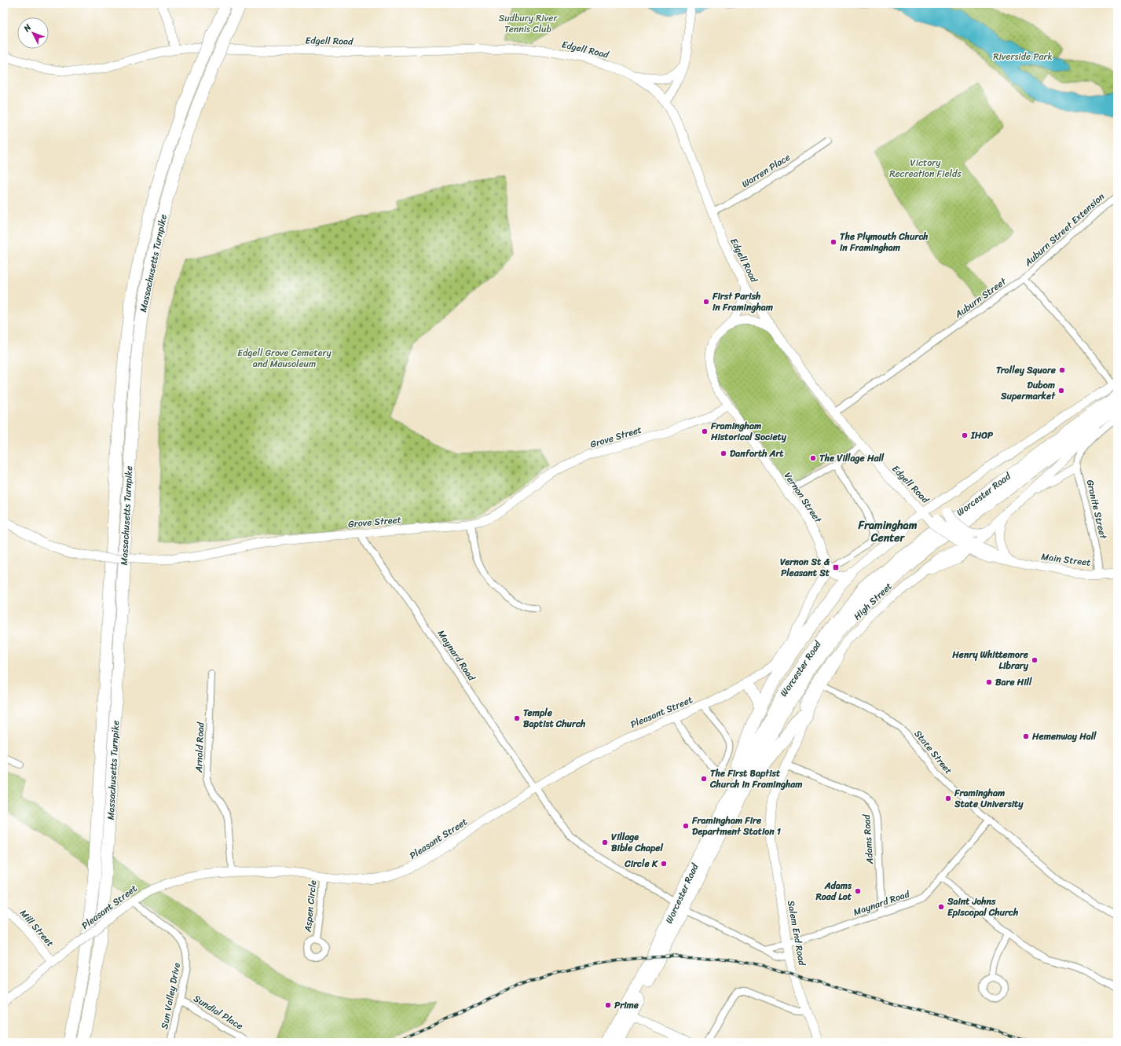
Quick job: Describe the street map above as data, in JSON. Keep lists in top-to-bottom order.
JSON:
{
  "streets": {
    "highway": ["Massachusetts Turnpike", "Worcester Road"],
    "main road": [
      "Edgell Road",
      "Grove Street",
      "Vernon Street",
      "Main Street",
      "High Street",
      "Pleasant Street",
      "Mill Street",
      "Salem End Road"
    ],
    "street": [
      "Warren Place",
      "Auburn Street Extension",
      "Auburn Street",
      "Granite Street",
      "Maynard Road",
      "Arnold Road",
      "State Street",
      "Adams Road",
      "Aspen Circle",
      "Sun Valley Drive",
      "Sundial Place"
    ]
  },
  "crossings": [
    ["Edgell Road", "Warren Place"],
    ["Edgell Road", "Auburn Street"],
    ["Edgell Road", "Worcester Road"],
    ["Edgell Road", "Vernon Street"],
    ["Edgell Road", "Main Street"],
    ["Edgell Road", "High Street"],
    ["Auburn Street Extension", "Auburn Street"],
    ["Grove Street", "Vernon Street"],
    ["Grove Street", "Maynard Road"],
    ["Worcester Road", "Main Street"],
    ["Worcester Road", "High Street"],
    ["Worcester Road", "Maynard Road"],
    ["Vernon Street", "Pleasant Street"],
    ["Granite Street", "Main Street"],
    ["Main Street", "High Street"],
    ["High Street", "State Street"],
    ["High Street", "Adams Road"],
    ["High Street", "Salem End Road"],
    ["Maynard Road", "Pleasant Street"],
    ["Maynard Road", "State Street"],
    ["Maynard Road", "Adams Road"],
    ["Maynard Road", "Salem End Road"],
    ["Pleasant Street", "Arnold Road"],
    ["Pleasant Street", "Aspen Circle"],
    ["Pleasant Street", "Mill Street"],
    ["Pleasant Street", "Sun Valley Drive"],
    ["Sun Valley Drive", "Sundial Place"]
  ],
  "districts": ["Framingham Center"],
  "parks": [
    "Sudbury River Tennis Club",
    "Riverside Park",
    "Victory Recreation Fields",
    "Edgell Grove Cemetery and Mausoleum"
  ],
  "places": {
    "other": [
      "The Plymouth Church in Framingham",
      "First Parish in Framingham",
      "Trolley Square",
      "Dubom Supermarket",
      "Framingham Historical Society",
      "IHOP",
      "Danforth Art",
      "The Village Hall",
      "Henry Whittemore Library",
      "Bare Hill",
      "Temple Baptist Church",
      "Hemenway Hall",
      "The First Baptist Church in Framingham",
      "Framingham State University",
      "Framingham Fire Department Station 1",
      "Village Bible Chapel",
      "Circle K",
      "Adams Road Lot",
      "Saint Johns Episcopal Church",
      "Prime"
    ],
    "transit": ["Vernon St & Pleasant St"]
  },
  "north": "top left"
}
